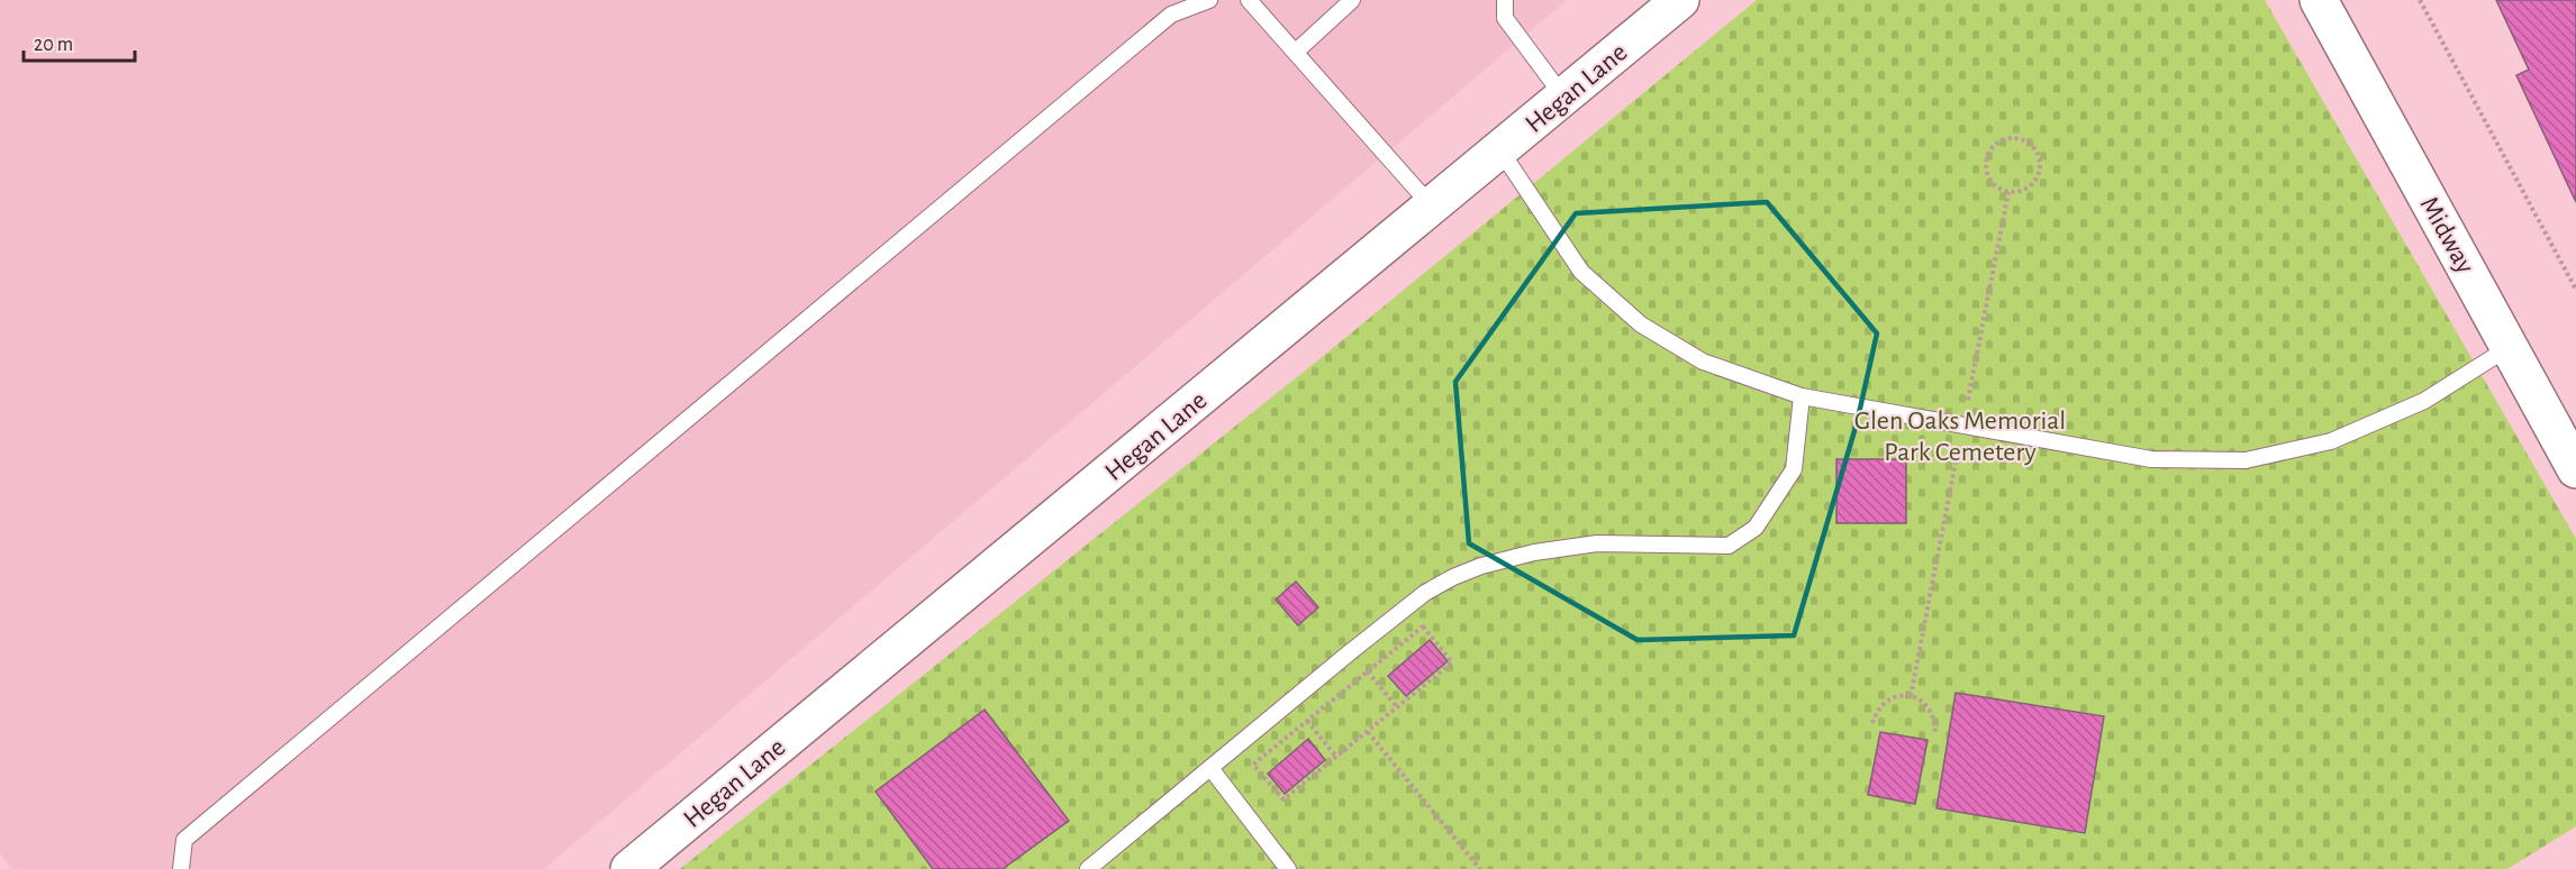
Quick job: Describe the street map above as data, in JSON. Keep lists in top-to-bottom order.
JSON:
{
  "streets": {
    "street": ["Hegan Lane", "Midway"]
  },
  "parks": ["Glen Oaks Memorial Park Cemetery"],
  "scale_bar": "20 m"
}
